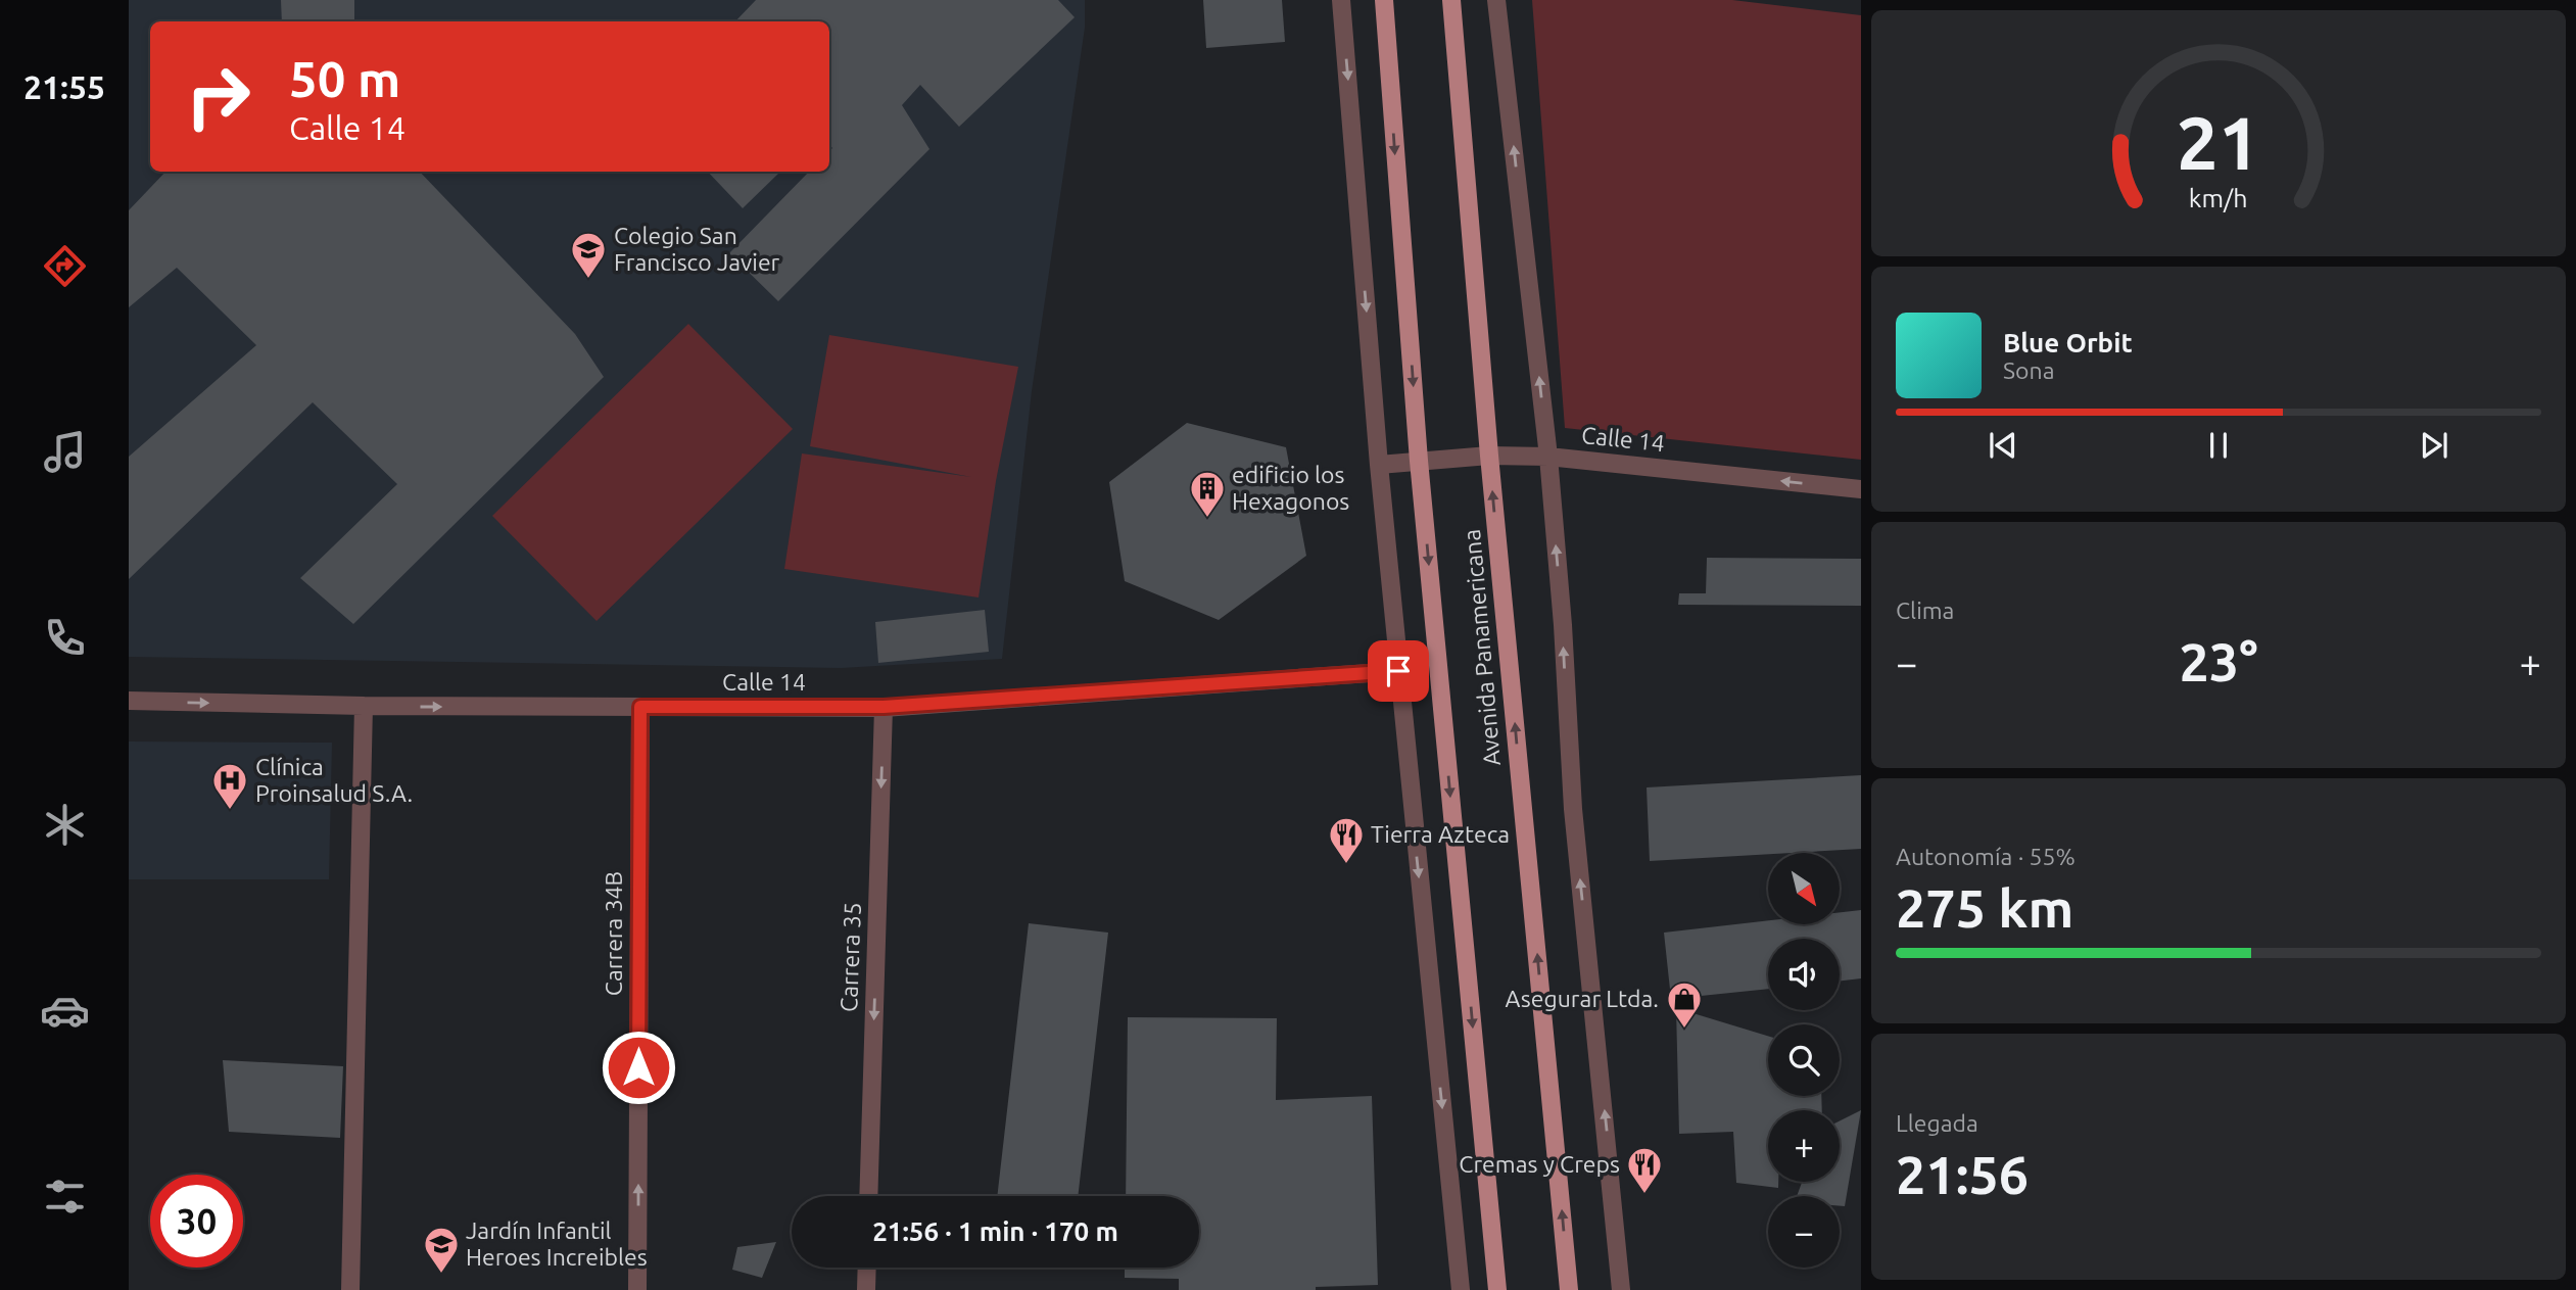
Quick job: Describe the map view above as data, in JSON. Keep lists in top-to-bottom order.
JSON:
{
  "streets": {
    "main road": ["Avenida Panamericana"],
    "street": ["Calle 14", "Carrera 34B", "Carrera 35"]
  },
  "crossings": [
    ["Calle 14", "Avenida Panamericana"],
    ["Calle 14", "Carrera 34B"],
    ["Calle 14", "Carrera 35"]
  ],
  "one_way": ["Carrera 34B", "Carrera 35"],
  "places": {
    "school or university": ["Colegio San Francisco Javier", "Jardín Infantil Heroes Increibles"],
    "building": ["edificio los Hexagonos"],
    "hospital": ["Clínica Proinsalud S.A."],
    "restaurant": ["Tierra Azteca", "Cremas y Creps"],
    "shop": ["Asegurar Ltda."]
  },
  "north": "bottom right",
  "page": {
    "tabs": "21:55",
    "turn": ["50 m", "Calle 14"],
    "song": ["Blue Orbit", "Sona"],
    "tile": [
      "Clima",
      ["Autonomía · 55%", "275 km"],
      ["Llegada", "21:56"]
    ],
    "heat": ["−", "23°", "+"],
    "map_buttons": ["+", "−"],
    "limit": "30",
    "trip": "21:56 · 1 min · 170 m",
    "gauge": ["21", "km/h"]
  }
}
